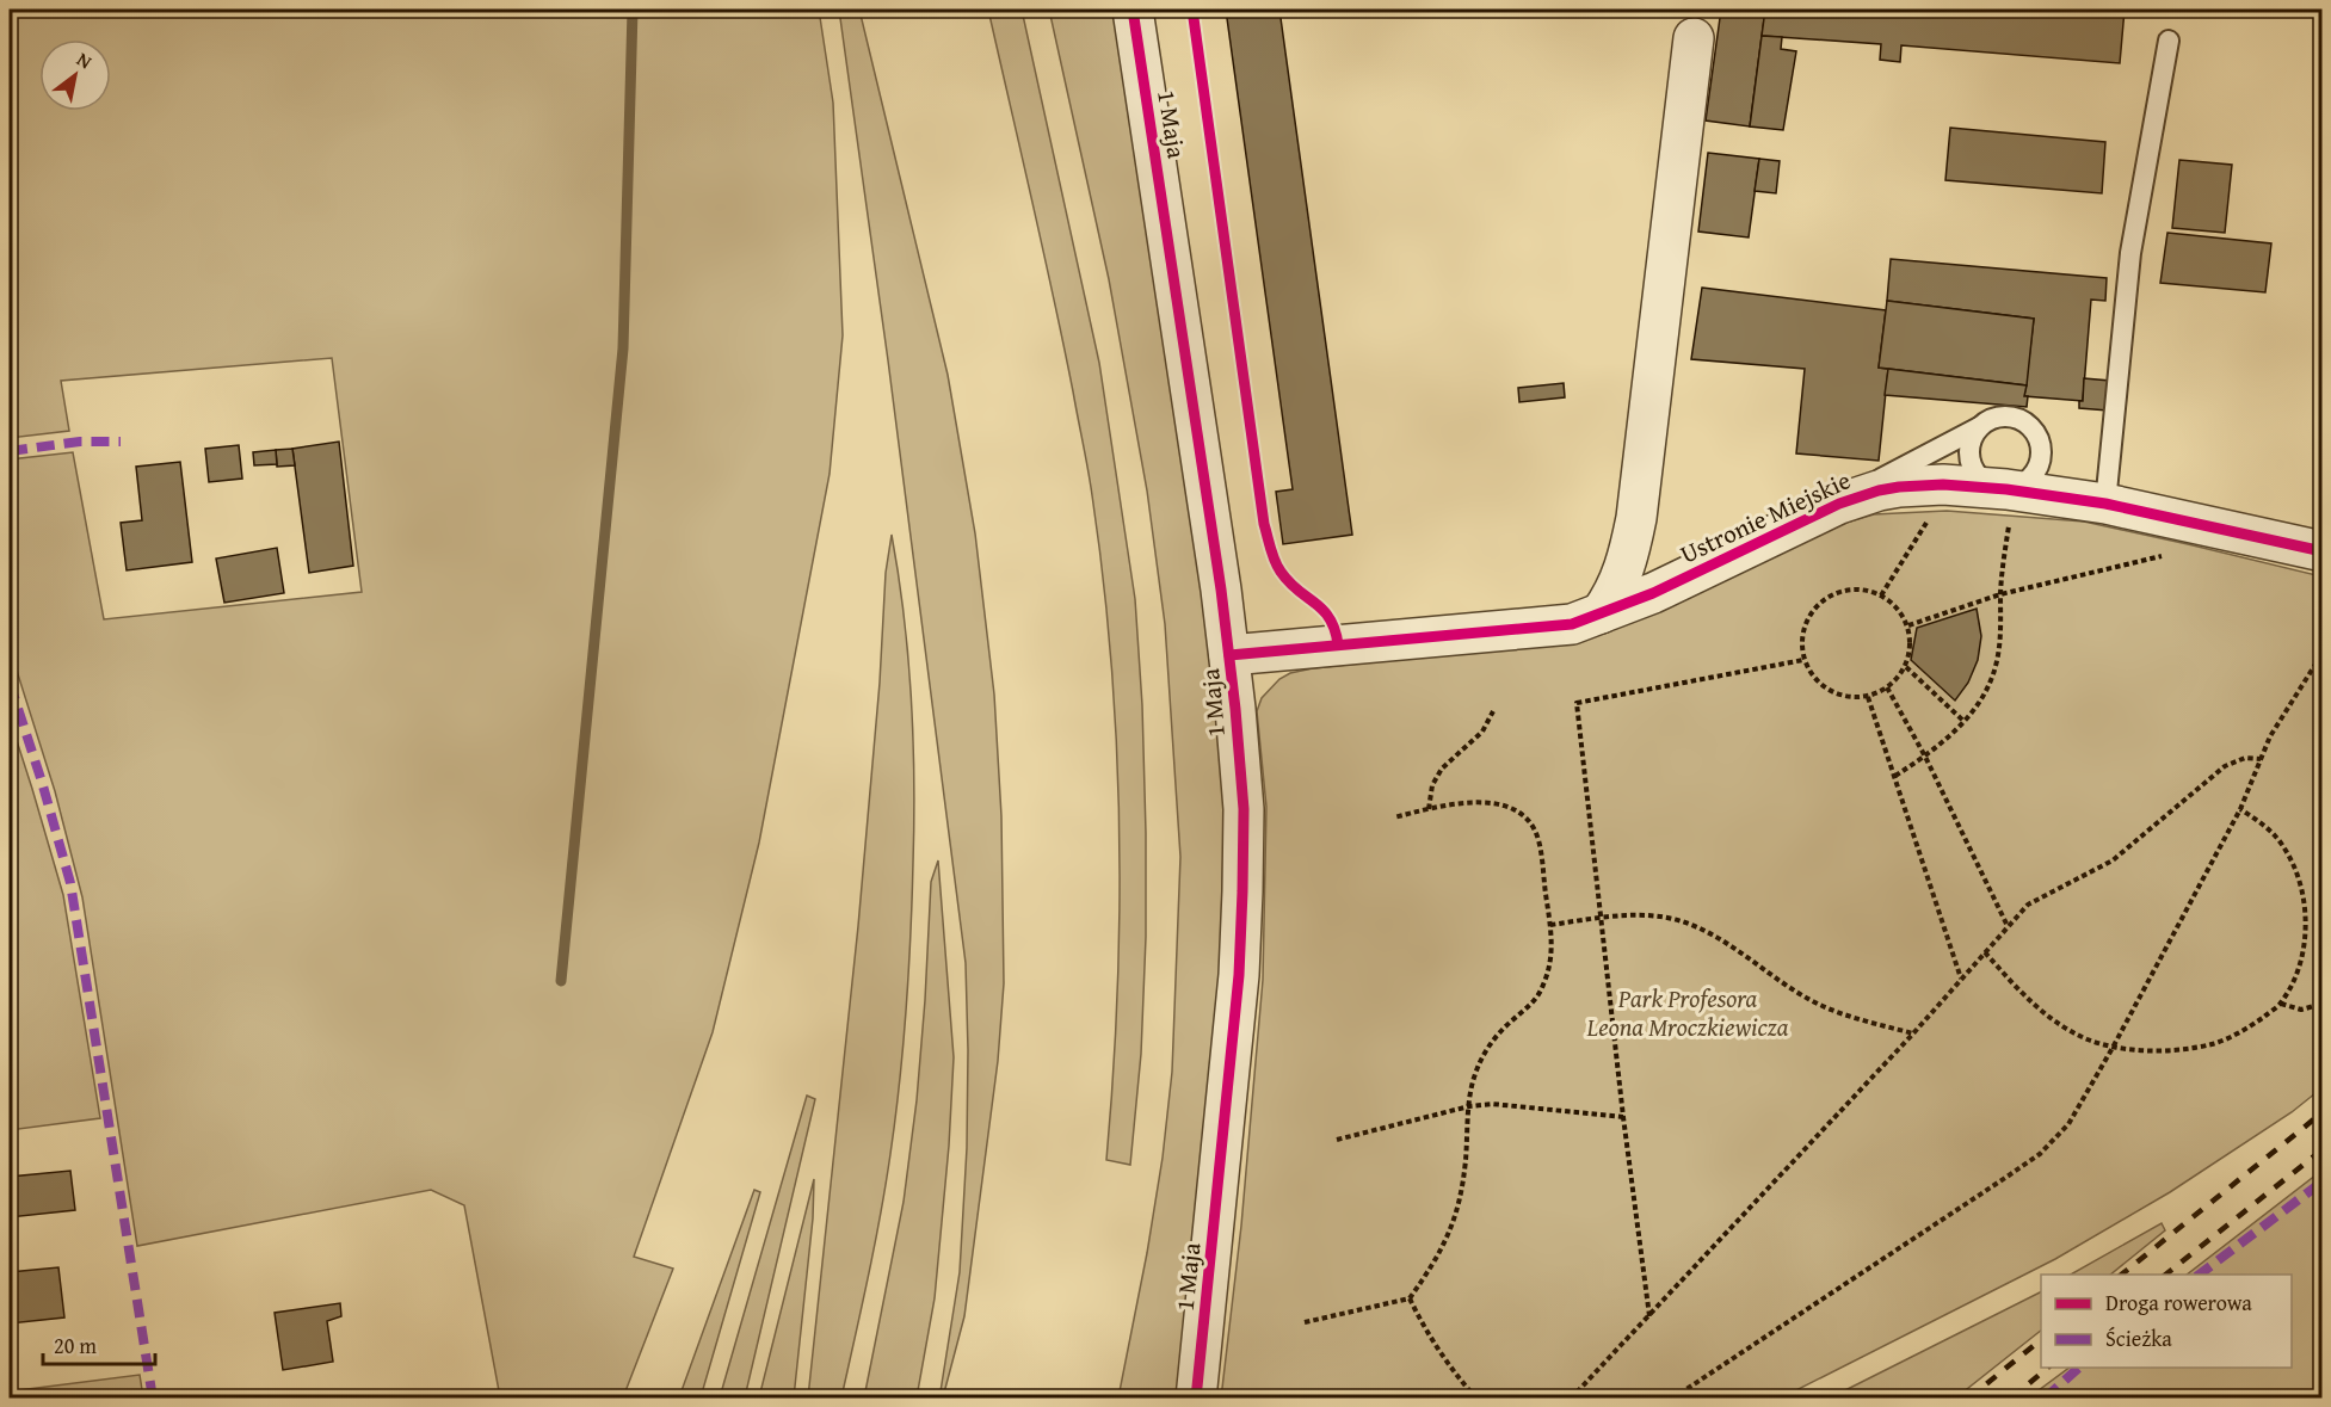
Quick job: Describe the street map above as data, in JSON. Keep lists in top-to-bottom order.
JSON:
{
  "streets": {
    "street": ["1 Maja", "Ustronie Miejskie"]
  },
  "crossings": [
    ["1 Maja", "Ustronie Miejskie"]
  ],
  "parks": ["Park Profesora Leona Mroczkiewicza"],
  "legend": ["Droga rowerowa", "Ścieżka"],
  "scale_bar": "20 m",
  "north": "top right"
}
